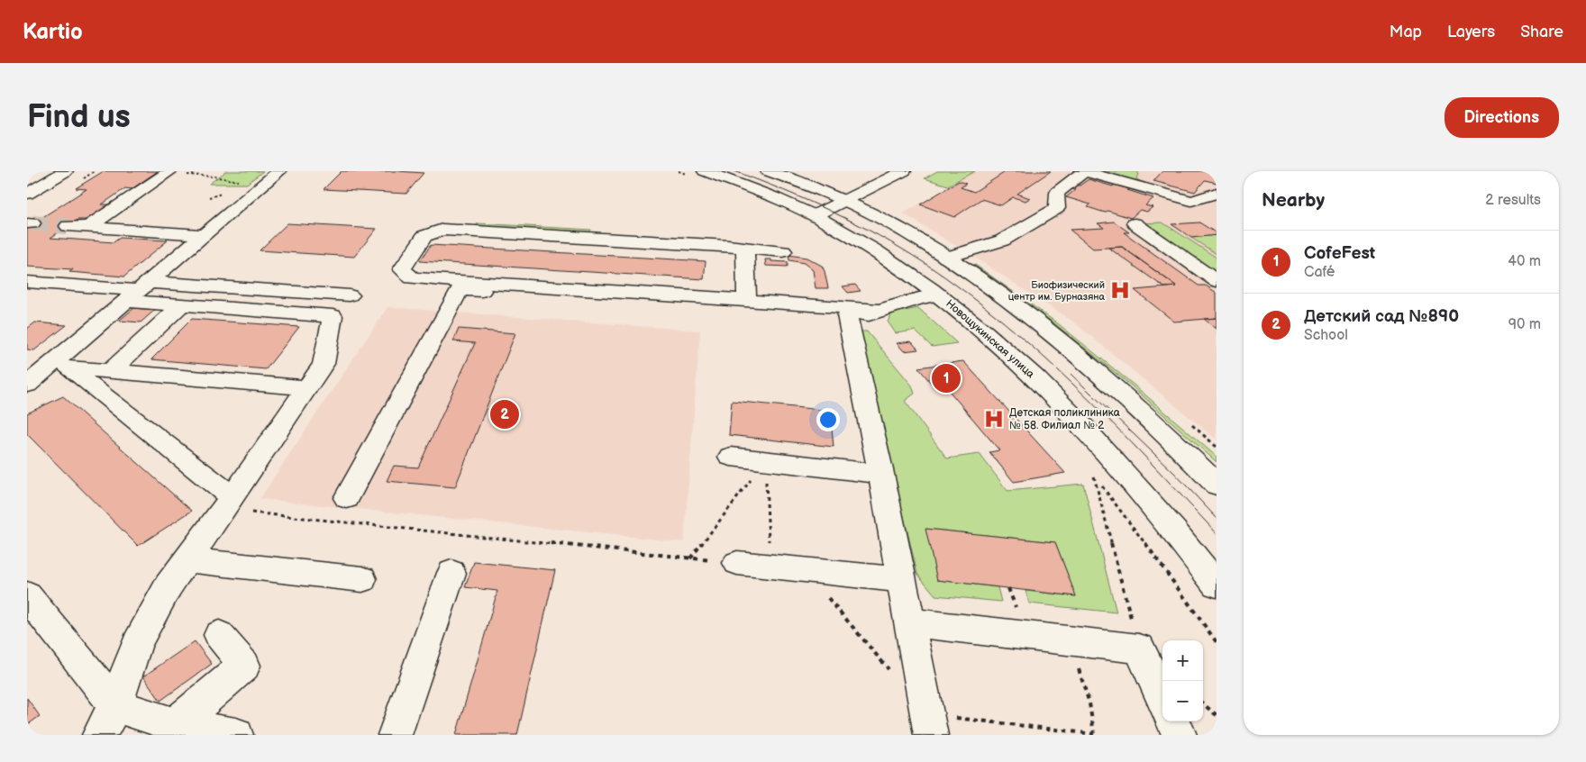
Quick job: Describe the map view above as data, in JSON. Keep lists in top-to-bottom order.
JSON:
{
  "streets": {
    "main road": ["Новощукинская улица"]
  },
  "places": {
    "hospital": ["Биофизический центр им. Бурназяна", "Детская поликлиника № 58. Филиал № 2"]
  },
  "page": {
    "header": "Kartio",
    "nav": ["Map", "Layers", "Share"],
    "buttons": "Directions",
    "title": "Find us",
    "heading": ["Nearby", "2 results"],
    "list": [
      {
        "mark": "1",
        "name": "CofeFest",
        "note": "Café",
        "value": "40 m"
      },
      {
        "mark": "2",
        "name": "Детский сад №890",
        "note": "School",
        "value": "90 m"
      }
    ],
    "pins": ["1", "2"],
    "map_buttons": ["+", "−"]
  }
}
